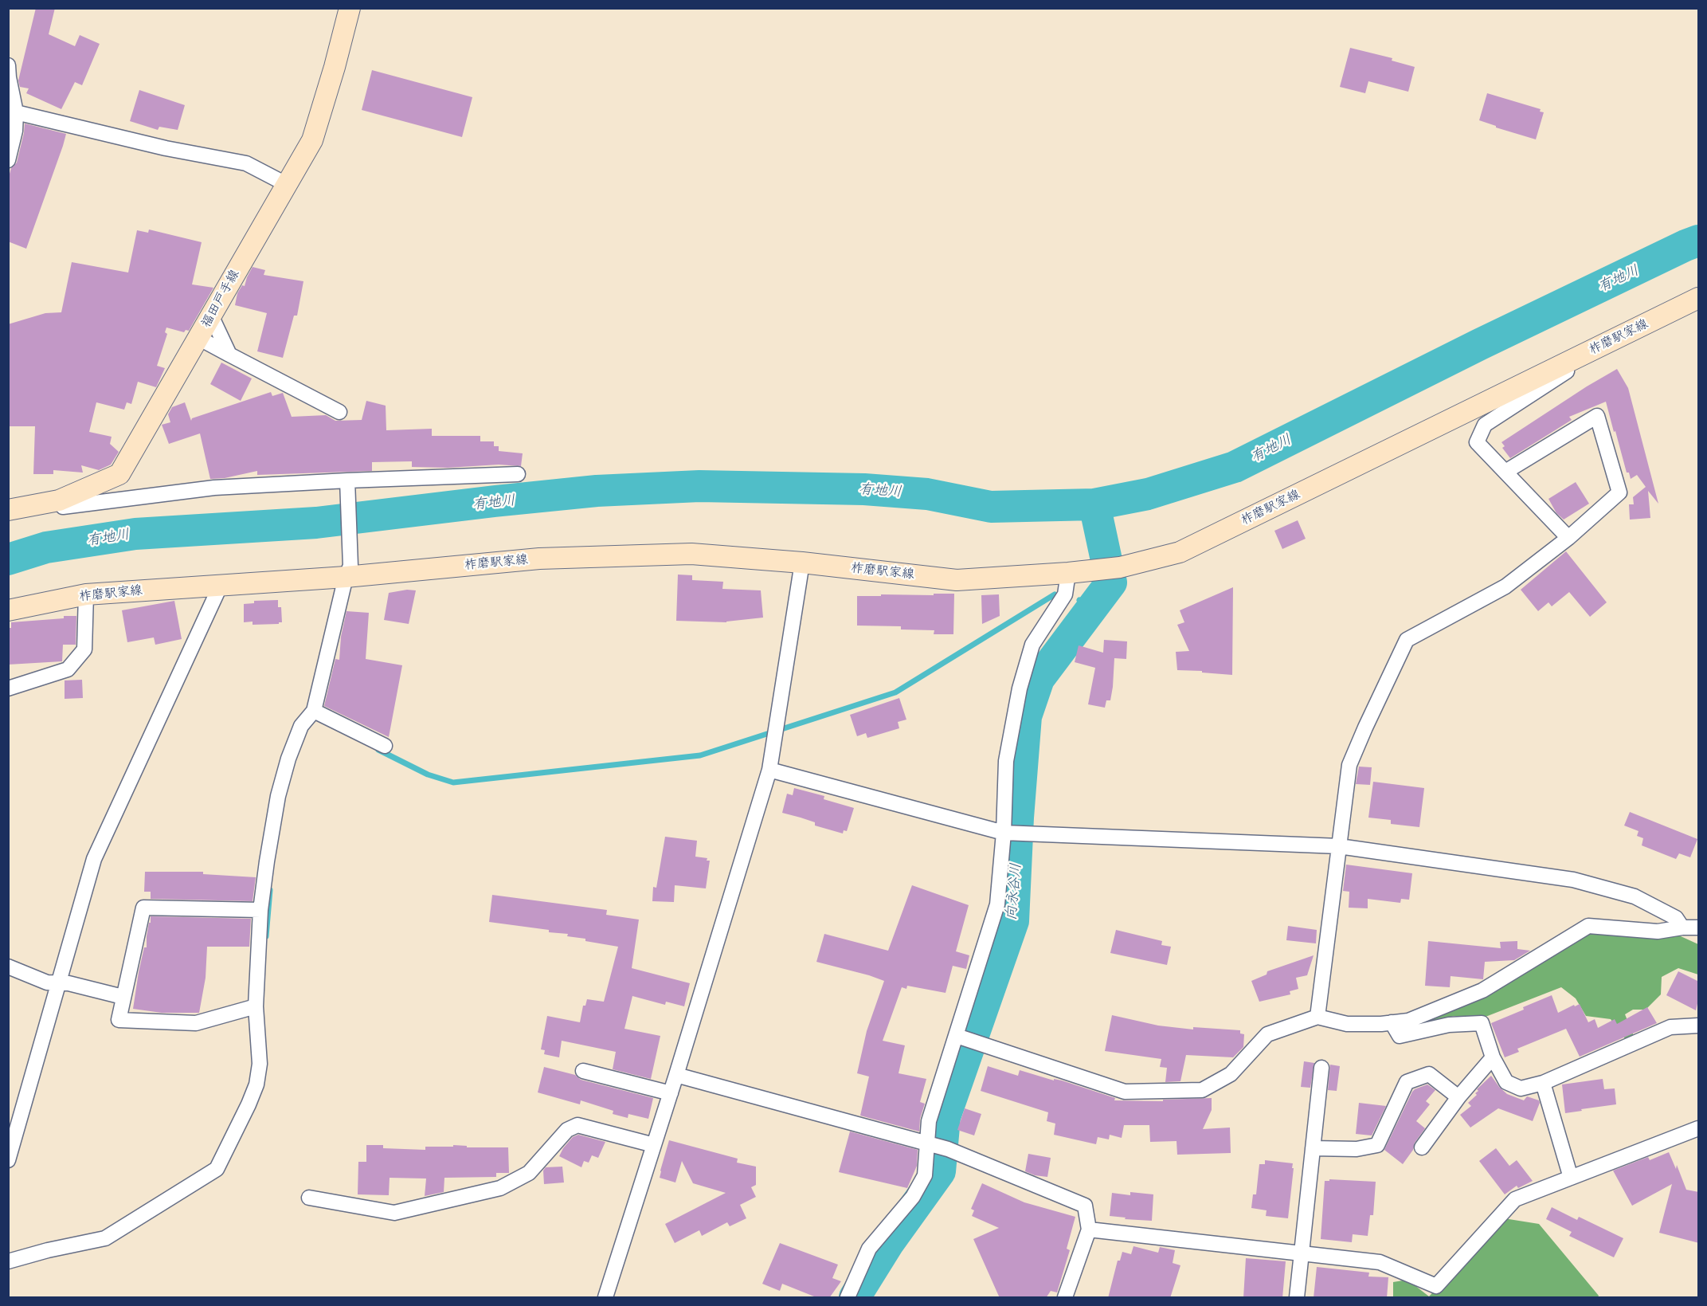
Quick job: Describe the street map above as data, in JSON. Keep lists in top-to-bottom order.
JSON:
{
  "streets": {
    "main road": ["福田戸手線", "柞磨駅家線"]
  },
  "water": ["有地川", "向永谷川"]
}
